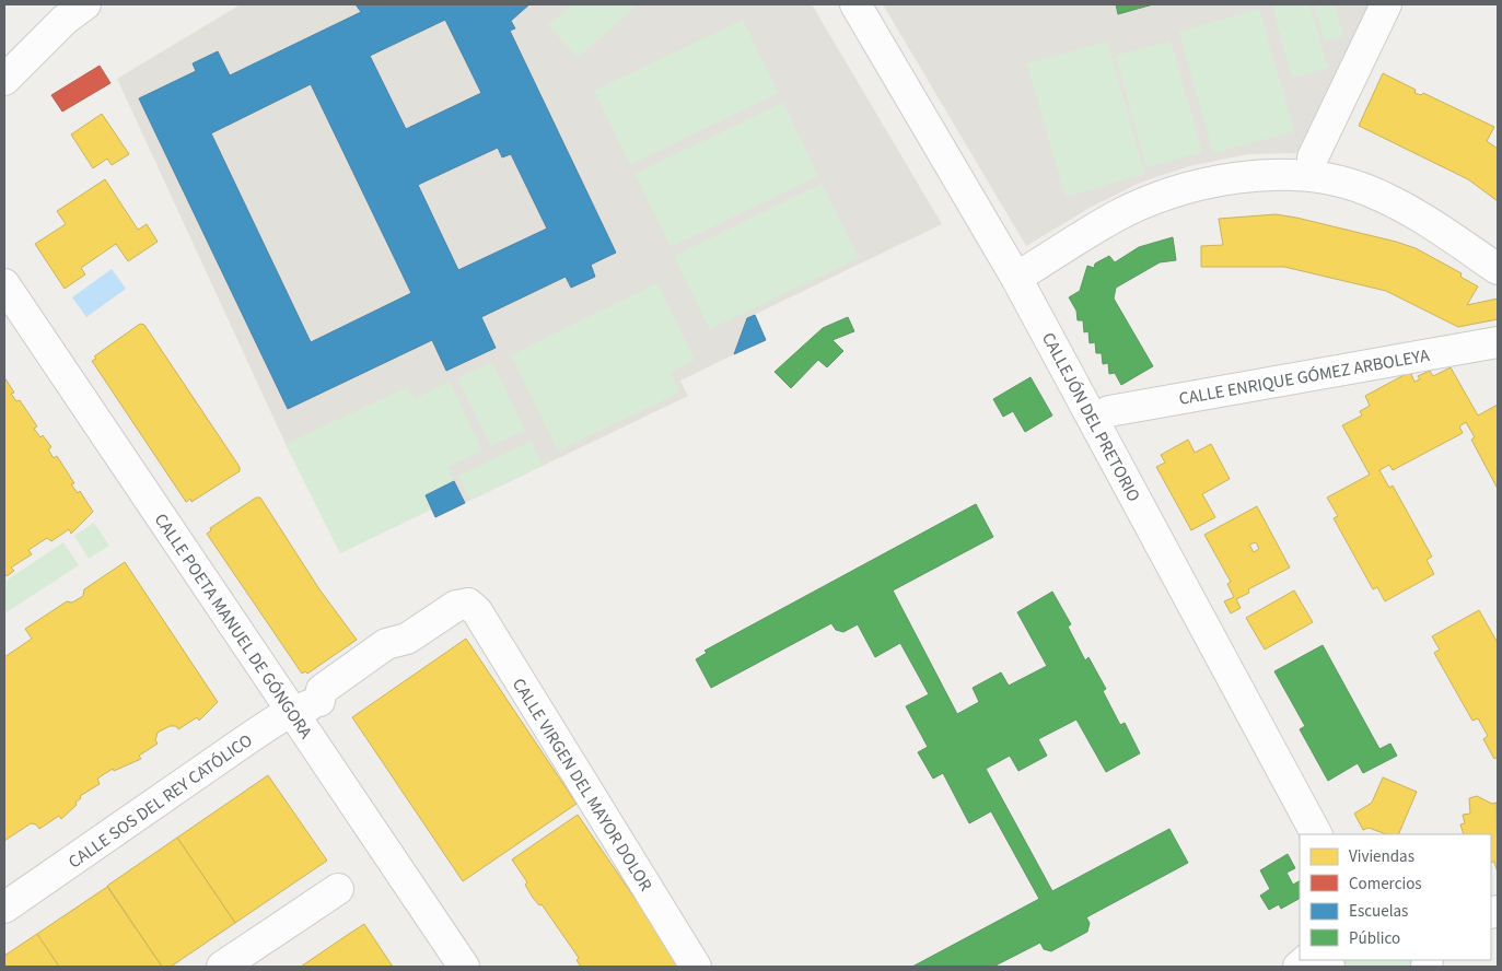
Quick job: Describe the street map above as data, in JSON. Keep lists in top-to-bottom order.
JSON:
{
  "streets": {
    "street": [
      "CALLE ENRIQUE GÓMEZ ARBOLEYA",
      "CALLEJÓN DEL PRETORIO",
      "CALLE POETA MANUEL DE GÓNGORA",
      "CALLE VIRGEN DEL MAYOR DOLOR",
      "CALLE SOS DEL REY CATÓLICO"
    ]
  },
  "crossings": [
    ["CALLE POETA MANUEL DE GÓNGORA", "CALLE SOS DEL REY CATÓLICO"],
    ["CALLE VIRGEN DEL MAYOR DOLOR", "CALLE SOS DEL REY CATÓLICO"]
  ],
  "legend": [
    "Viviendas",
    "Comercios",
    "Escuelas",
    "Público"
  ]
}
